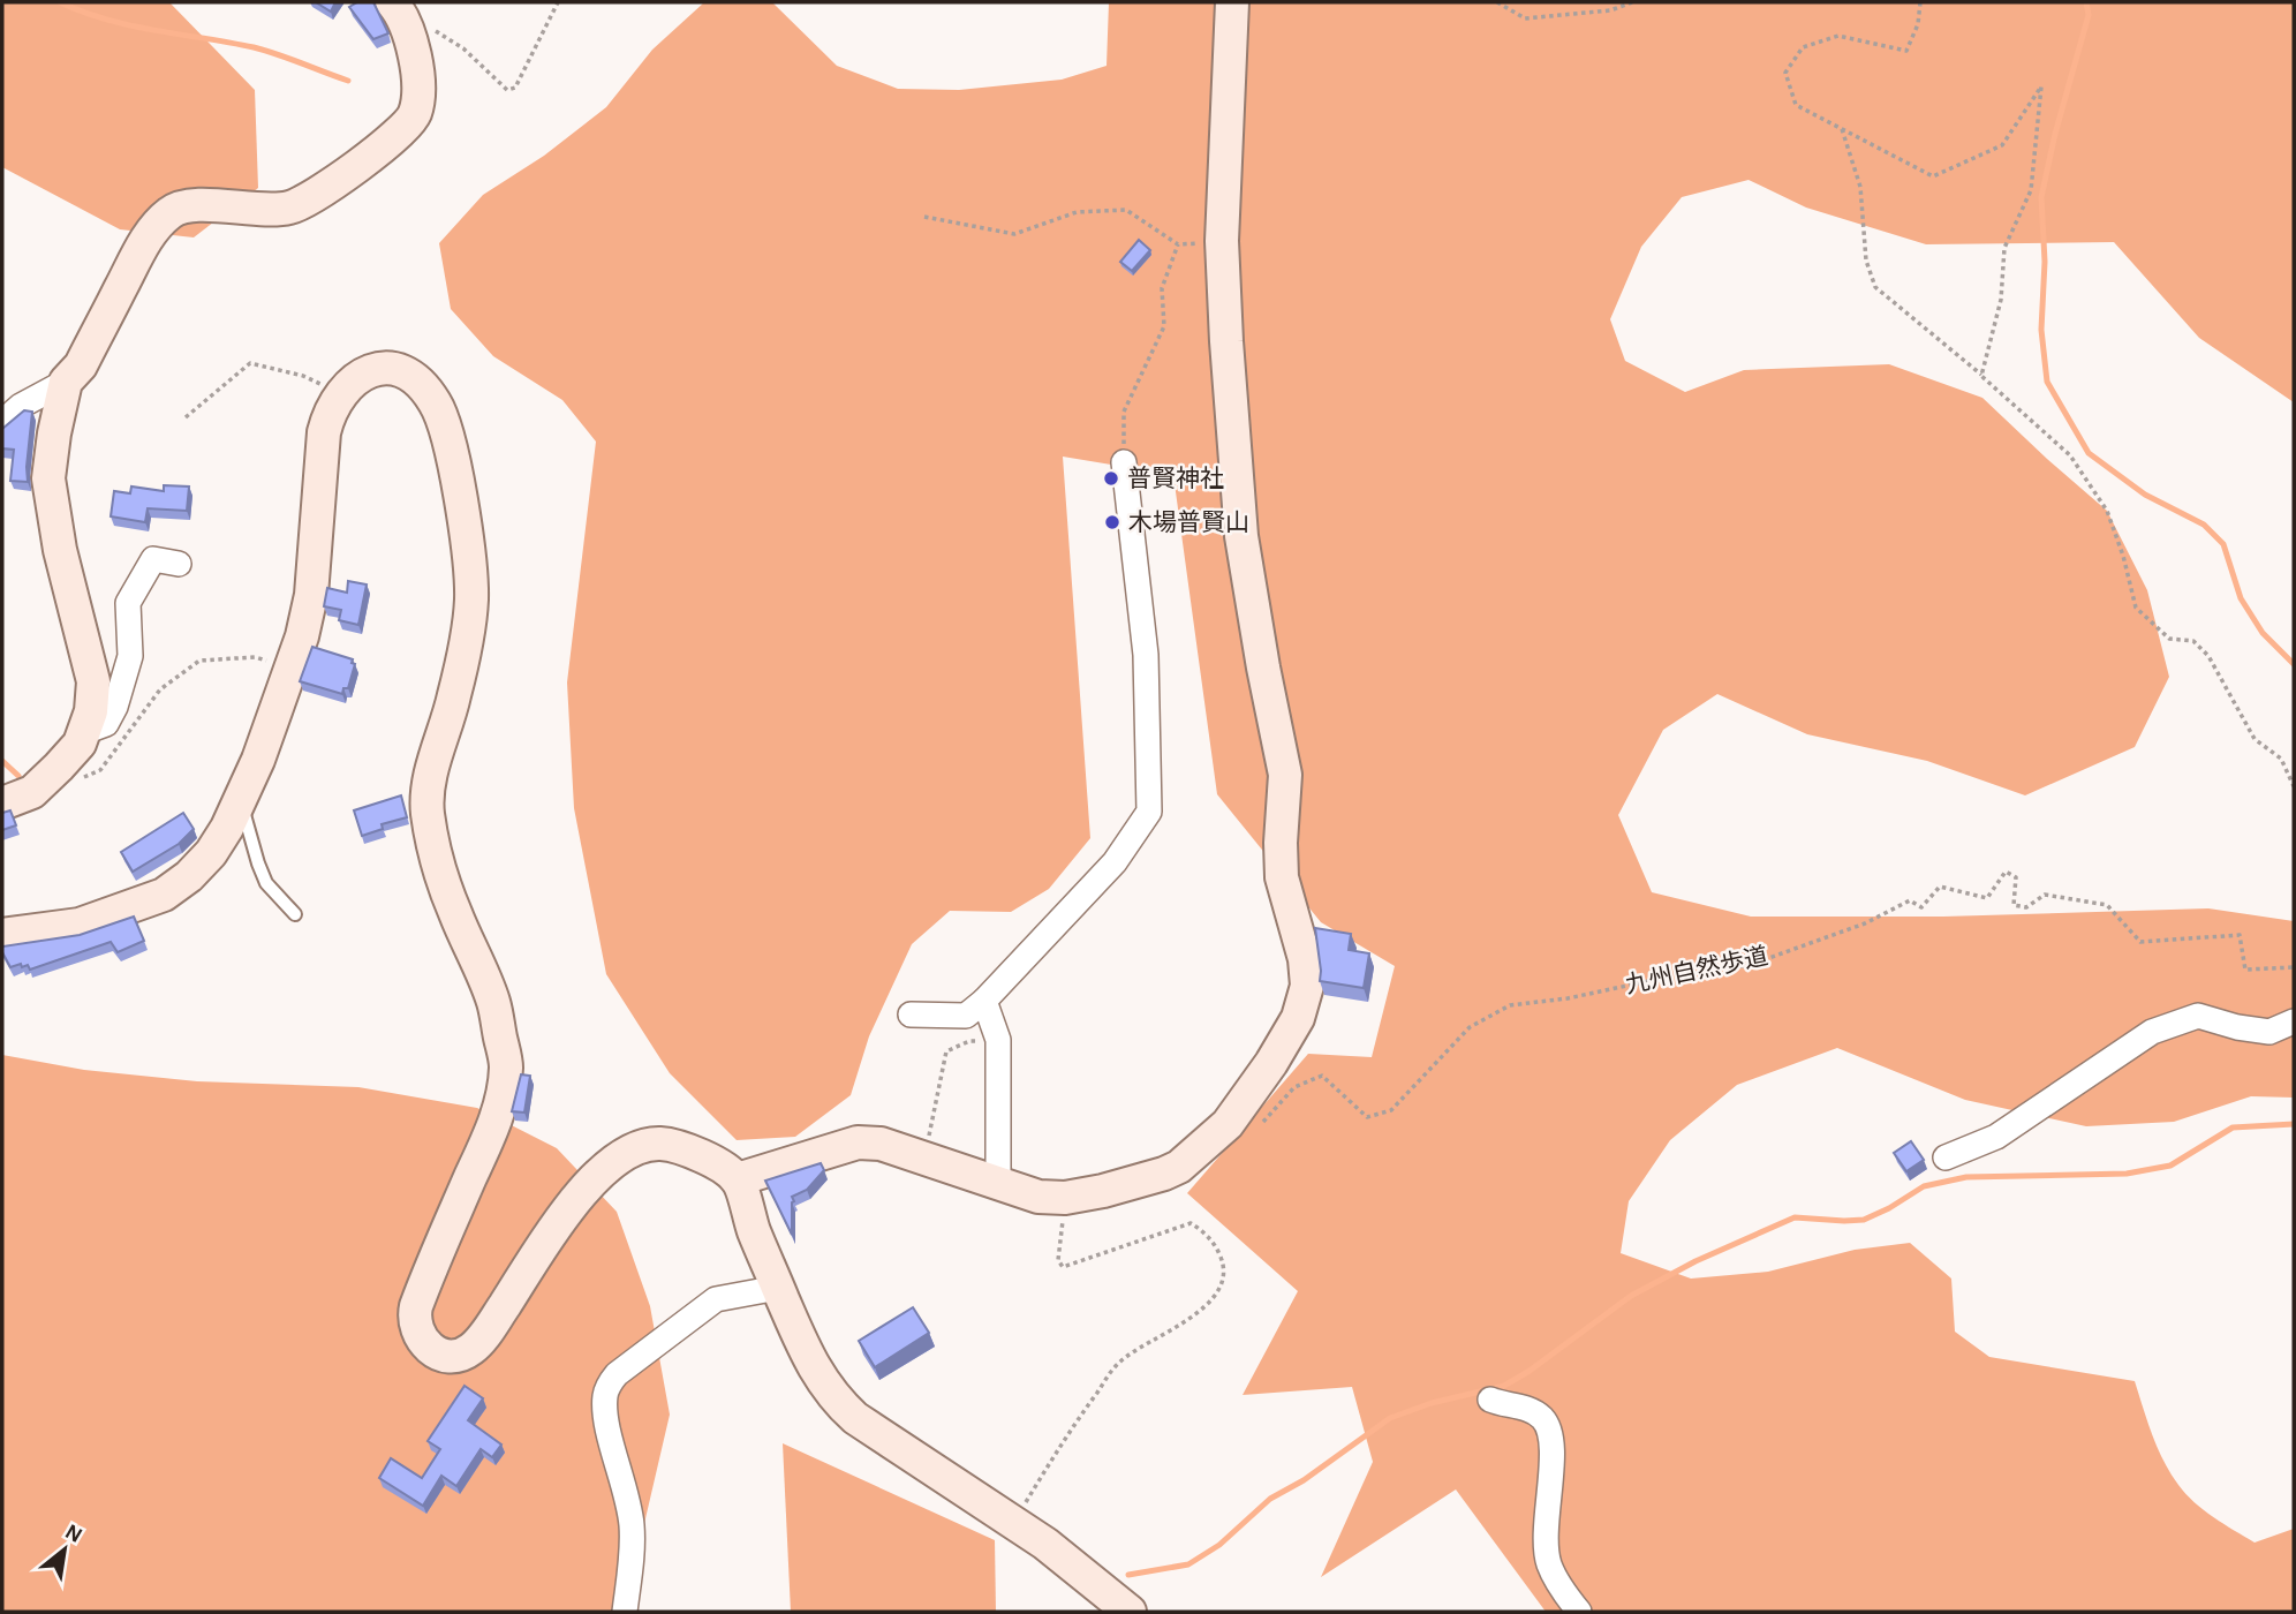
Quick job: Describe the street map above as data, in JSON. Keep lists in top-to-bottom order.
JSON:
{
  "streets": {
    "path": ["九州自然歩道"]
  },
  "places": ["普賢神社", "木場普賢山"],
  "north": "top right"
}
